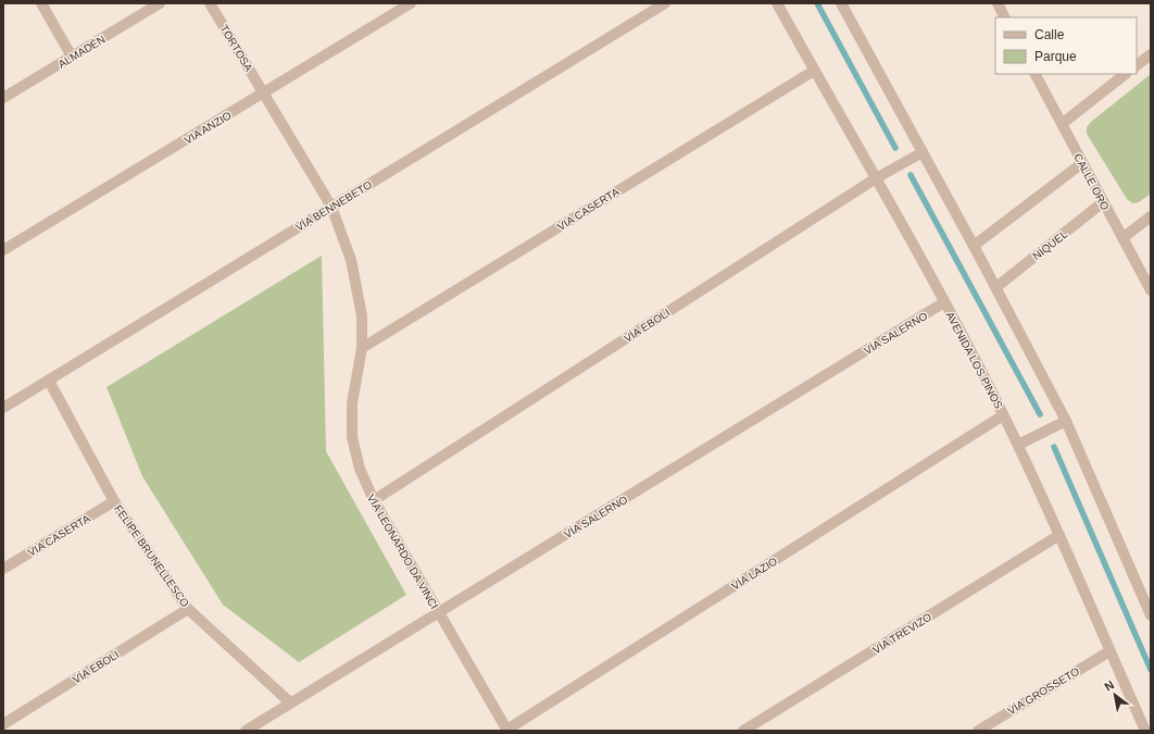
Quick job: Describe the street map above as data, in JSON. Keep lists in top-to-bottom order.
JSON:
{
  "streets": {
    "street": [
      "TORTOSA",
      "ALMADÉN",
      "VIA ANZIO",
      "CALLE ORO",
      "VÍA BENNEBETO",
      "VIA CASERTA",
      "NÍQUEL",
      "VÍA EBOLI",
      "VÍA SALERNO",
      "AVENIDA LOS PINOS",
      "VÍA LEONARDO DA VINCI",
      "FELIPE BRUNELLESCO",
      "VÍA LAZIO",
      "VÍA TREVIZO",
      "VÍA GROSSETO"
    ]
  },
  "crossings": [
    ["TORTOSA", "VIA ANZIO"],
    ["TORTOSA", "VÍA LEONARDO DA VINCI"],
    ["VIA ANZIO", "VÍA LEONARDO DA VINCI"],
    ["CALLE ORO", "NÍQUEL"],
    ["VÍA BENNEBETO", "VÍA LEONARDO DA VINCI"],
    ["VÍA BENNEBETO", "FELIPE BRUNELLESCO"],
    ["VIA CASERTA", "AVENIDA LOS PINOS"],
    ["VIA CASERTA", "VÍA LEONARDO DA VINCI"],
    ["VIA CASERTA", "FELIPE BRUNELLESCO"],
    ["VÍA EBOLI", "AVENIDA LOS PINOS"],
    ["VÍA EBOLI", "VÍA LEONARDO DA VINCI"],
    ["VÍA EBOLI", "FELIPE BRUNELLESCO"],
    ["VÍA SALERNO", "AVENIDA LOS PINOS"],
    ["VÍA SALERNO", "VÍA LEONARDO DA VINCI"],
    ["VÍA SALERNO", "FELIPE BRUNELLESCO"],
    ["AVENIDA LOS PINOS", "VÍA LAZIO"],
    ["AVENIDA LOS PINOS", "VÍA TREVIZO"],
    ["AVENIDA LOS PINOS", "VÍA GROSSETO"],
    ["VÍA LEONARDO DA VINCI", "VÍA LAZIO"]
  ],
  "legend": ["Calle", "Parque"],
  "north": "top left"
}
